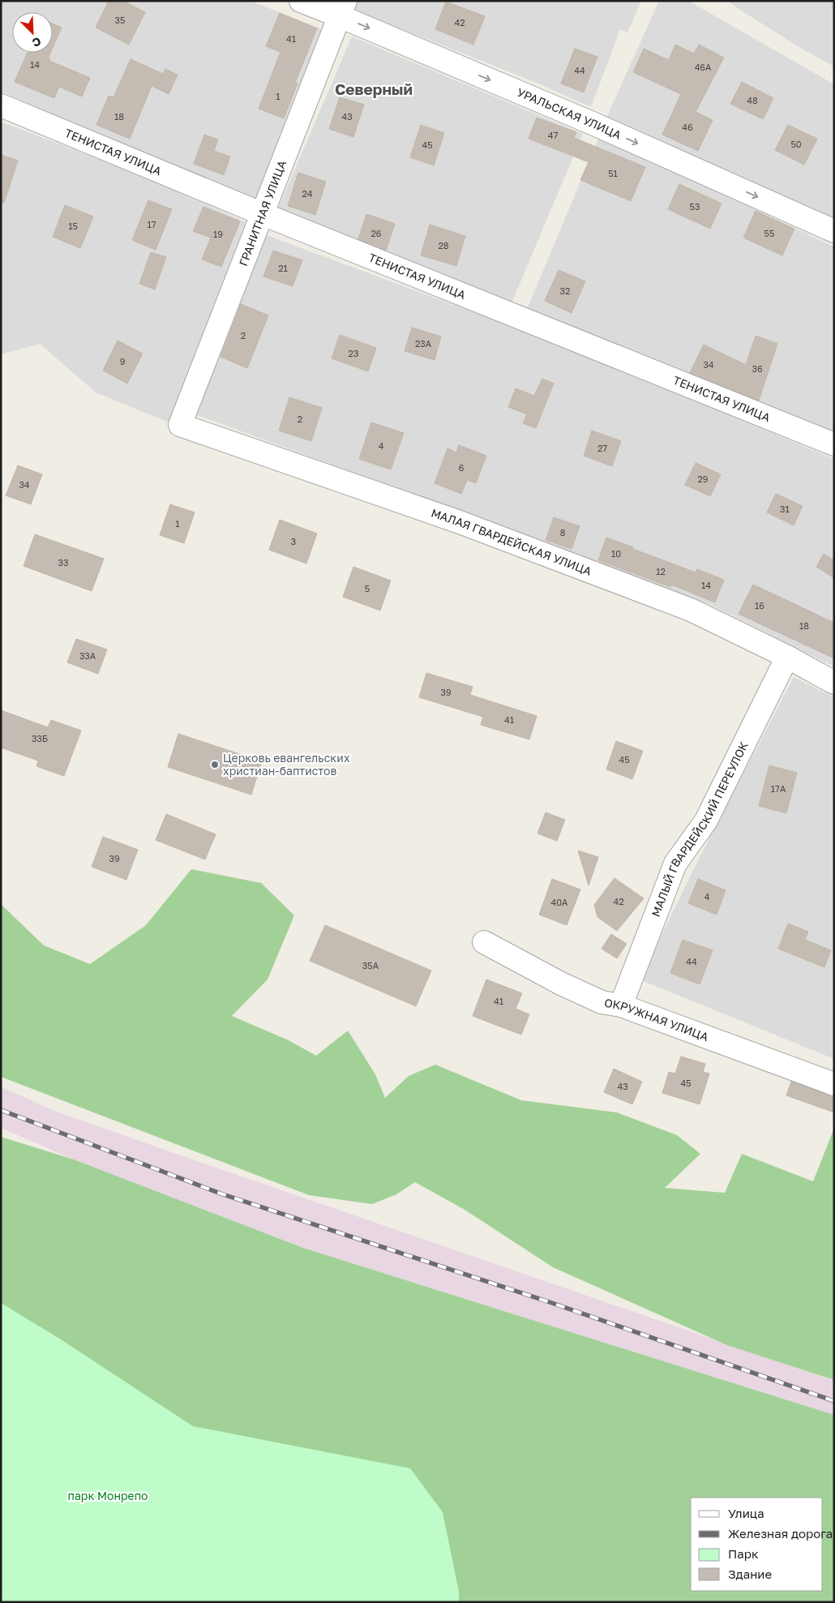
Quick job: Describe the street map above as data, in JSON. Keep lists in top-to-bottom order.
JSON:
{
  "streets": {
    "street": [
      "УРАЛЬСКАЯ УЛИЦА",
      "ТЕНИСТАЯ УЛИЦА",
      "ГРАНИТНАЯ УЛИЦА",
      "МАЛАЯ ГВАРДЕЙСКАЯ УЛИЦА",
      "МАЛЫЙ ГВАРДЕЙСКИЙ ПЕРЕУЛОК",
      "ОКРУЖНАЯ УЛИЦА"
    ]
  },
  "crossings": [
    ["УРАЛЬСКАЯ УЛИЦА", "ГРАНИТНАЯ УЛИЦА"],
    ["ТЕНИСТАЯ УЛИЦА", "ГРАНИТНАЯ УЛИЦА"],
    ["ГРАНИТНАЯ УЛИЦА", "МАЛАЯ ГВАРДЕЙСКАЯ УЛИЦА"],
    ["МАЛАЯ ГВАРДЕЙСКАЯ УЛИЦА", "МАЛЫЙ ГВАРДЕЙСКИЙ ПЕРЕУЛОК"],
    ["МАЛЫЙ ГВАРДЕЙСКИЙ ПЕРЕУЛОК", "ОКРУЖНАЯ УЛИЦА"]
  ],
  "one_way": ["УРАЛЬСКАЯ УЛИЦА"],
  "districts": ["Северный"],
  "parks": ["парк Монрепо"],
  "places": ["Церковь евангельских христиан-баптистов"],
  "house_numbers": [
    "35",
    "42",
    "41",
    "14",
    "46А",
    "44",
    "1",
    "48",
    "18",
    "43",
    "46",
    "47",
    "50",
    "45",
    "51",
    "24",
    "53",
    "17",
    "15",
    "26",
    "55",
    "19",
    "28",
    "21",
    "32",
    "2",
    "23А",
    "23",
    "9",
    "34",
    "36",
    "2",
    "4",
    "27",
    "6",
    "29",
    "34",
    "31",
    "1",
    "8",
    "3",
    "10",
    "33",
    "12",
    "14",
    "5",
    "16",
    "18",
    "33А",
    "39",
    "41",
    "33Б",
    "45",
    "17А",
    "39",
    "4",
    "42",
    "40А",
    "44",
    "35А",
    "41",
    "45",
    "43"
  ],
  "legend": [
    "Улица",
    "Железная дорога",
    "Парк",
    "Здание"
  ],
  "north": "bottom right"
}
